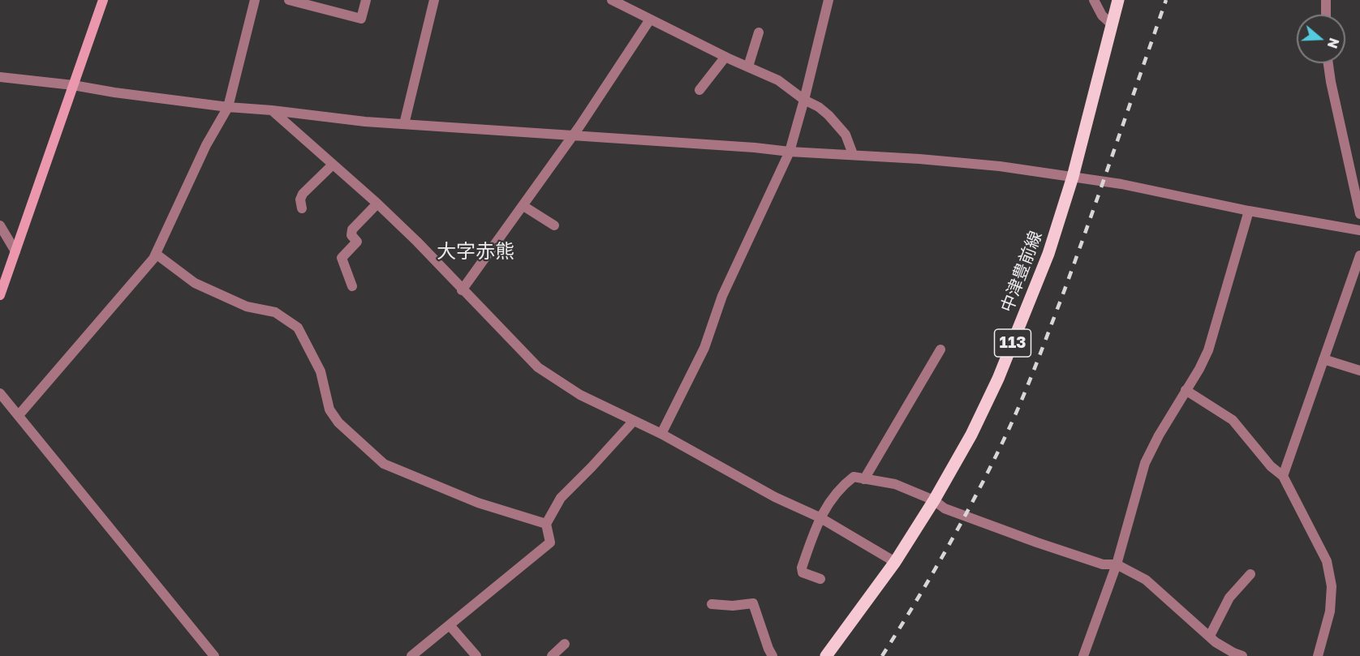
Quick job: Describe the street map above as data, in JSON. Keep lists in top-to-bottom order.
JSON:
{
  "streets": {
    "main road": ["中津豊前線", "113"]
  },
  "districts": ["大字赤熊"],
  "north": "right"
}
